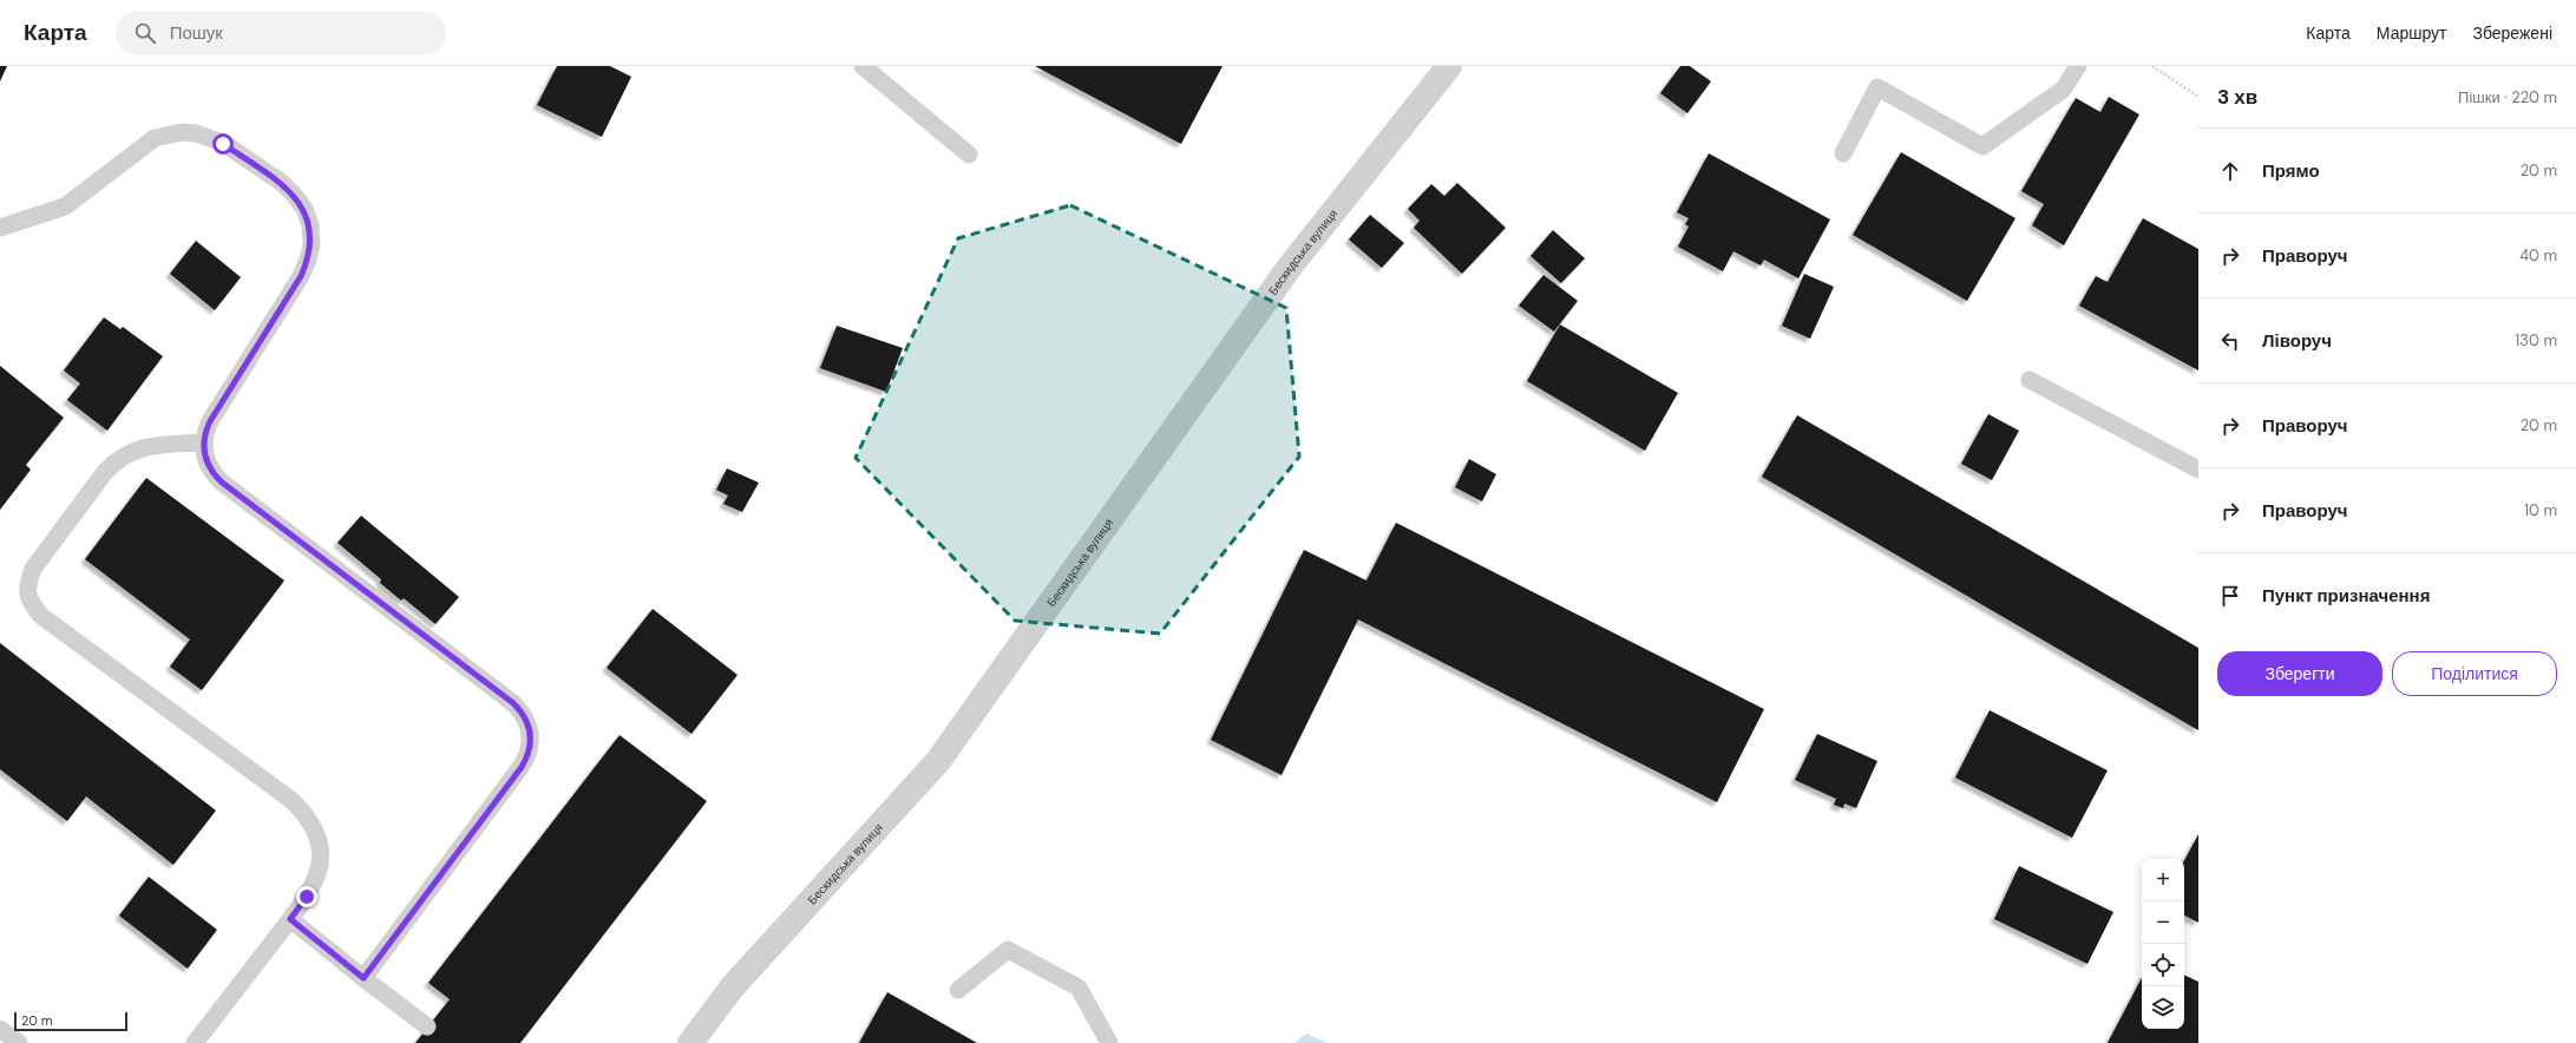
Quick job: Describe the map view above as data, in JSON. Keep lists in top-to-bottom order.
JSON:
{
  "streets": {
    "street": ["Бескидська вулиця"]
  },
  "scale_bar": "20 m",
  "page": {
    "header": "Карта",
    "search": "Пошук",
    "nav": ["Карта", "Маршрут", "Збережені"],
    "heading": ["3 хв", "Пішки · 220 m"],
    "list": [
      ["Прямо", "20 m"],
      ["Праворуч", "40 m"],
      ["Ліворуч", "130 m"],
      ["Праворуч", "20 m"],
      ["Праворуч", "10 m"],
      "Пункт призначення"
    ],
    "buttons": ["Зберегти", "Поділитися"],
    "map_buttons": ["+", "−"],
    "scale": "20 m"
  }
}
